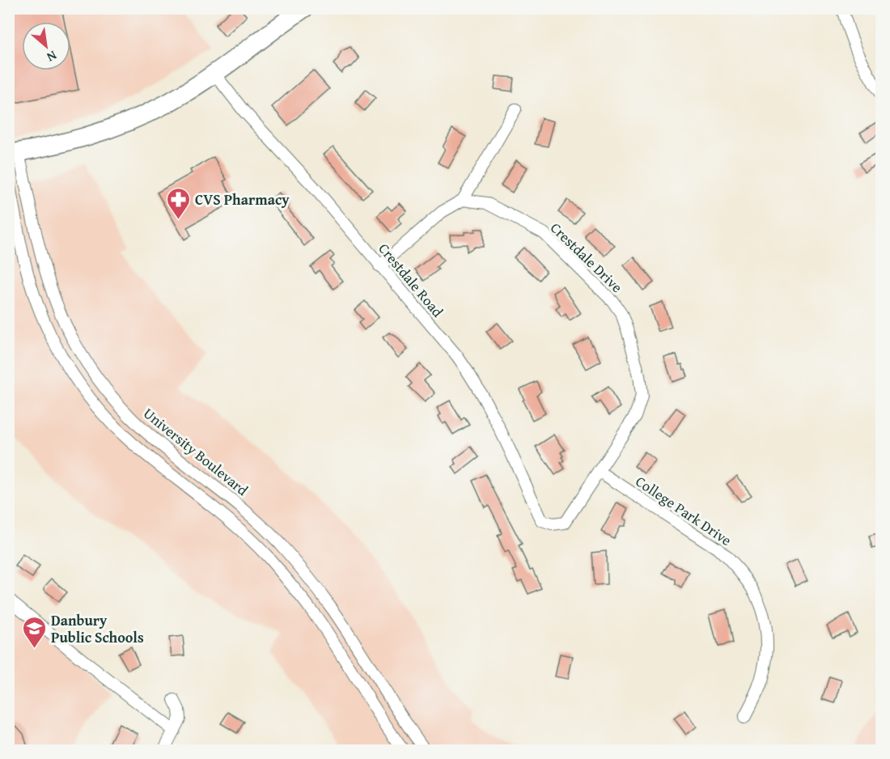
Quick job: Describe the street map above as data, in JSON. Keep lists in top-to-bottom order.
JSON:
{
  "streets": {
    "street": [
      "Crestdale Drive",
      "Crestdale Road",
      "University Boulevard",
      "College Park Drive"
    ]
  },
  "crossings": [
    ["Crestdale Drive", "Crestdale Road"],
    ["Crestdale Drive", "College Park Drive"]
  ],
  "places": {
    "pharmacy": ["CVS Pharmacy"],
    "school or university": ["Danbury Public Schools"]
  },
  "north": "bottom right"
}
